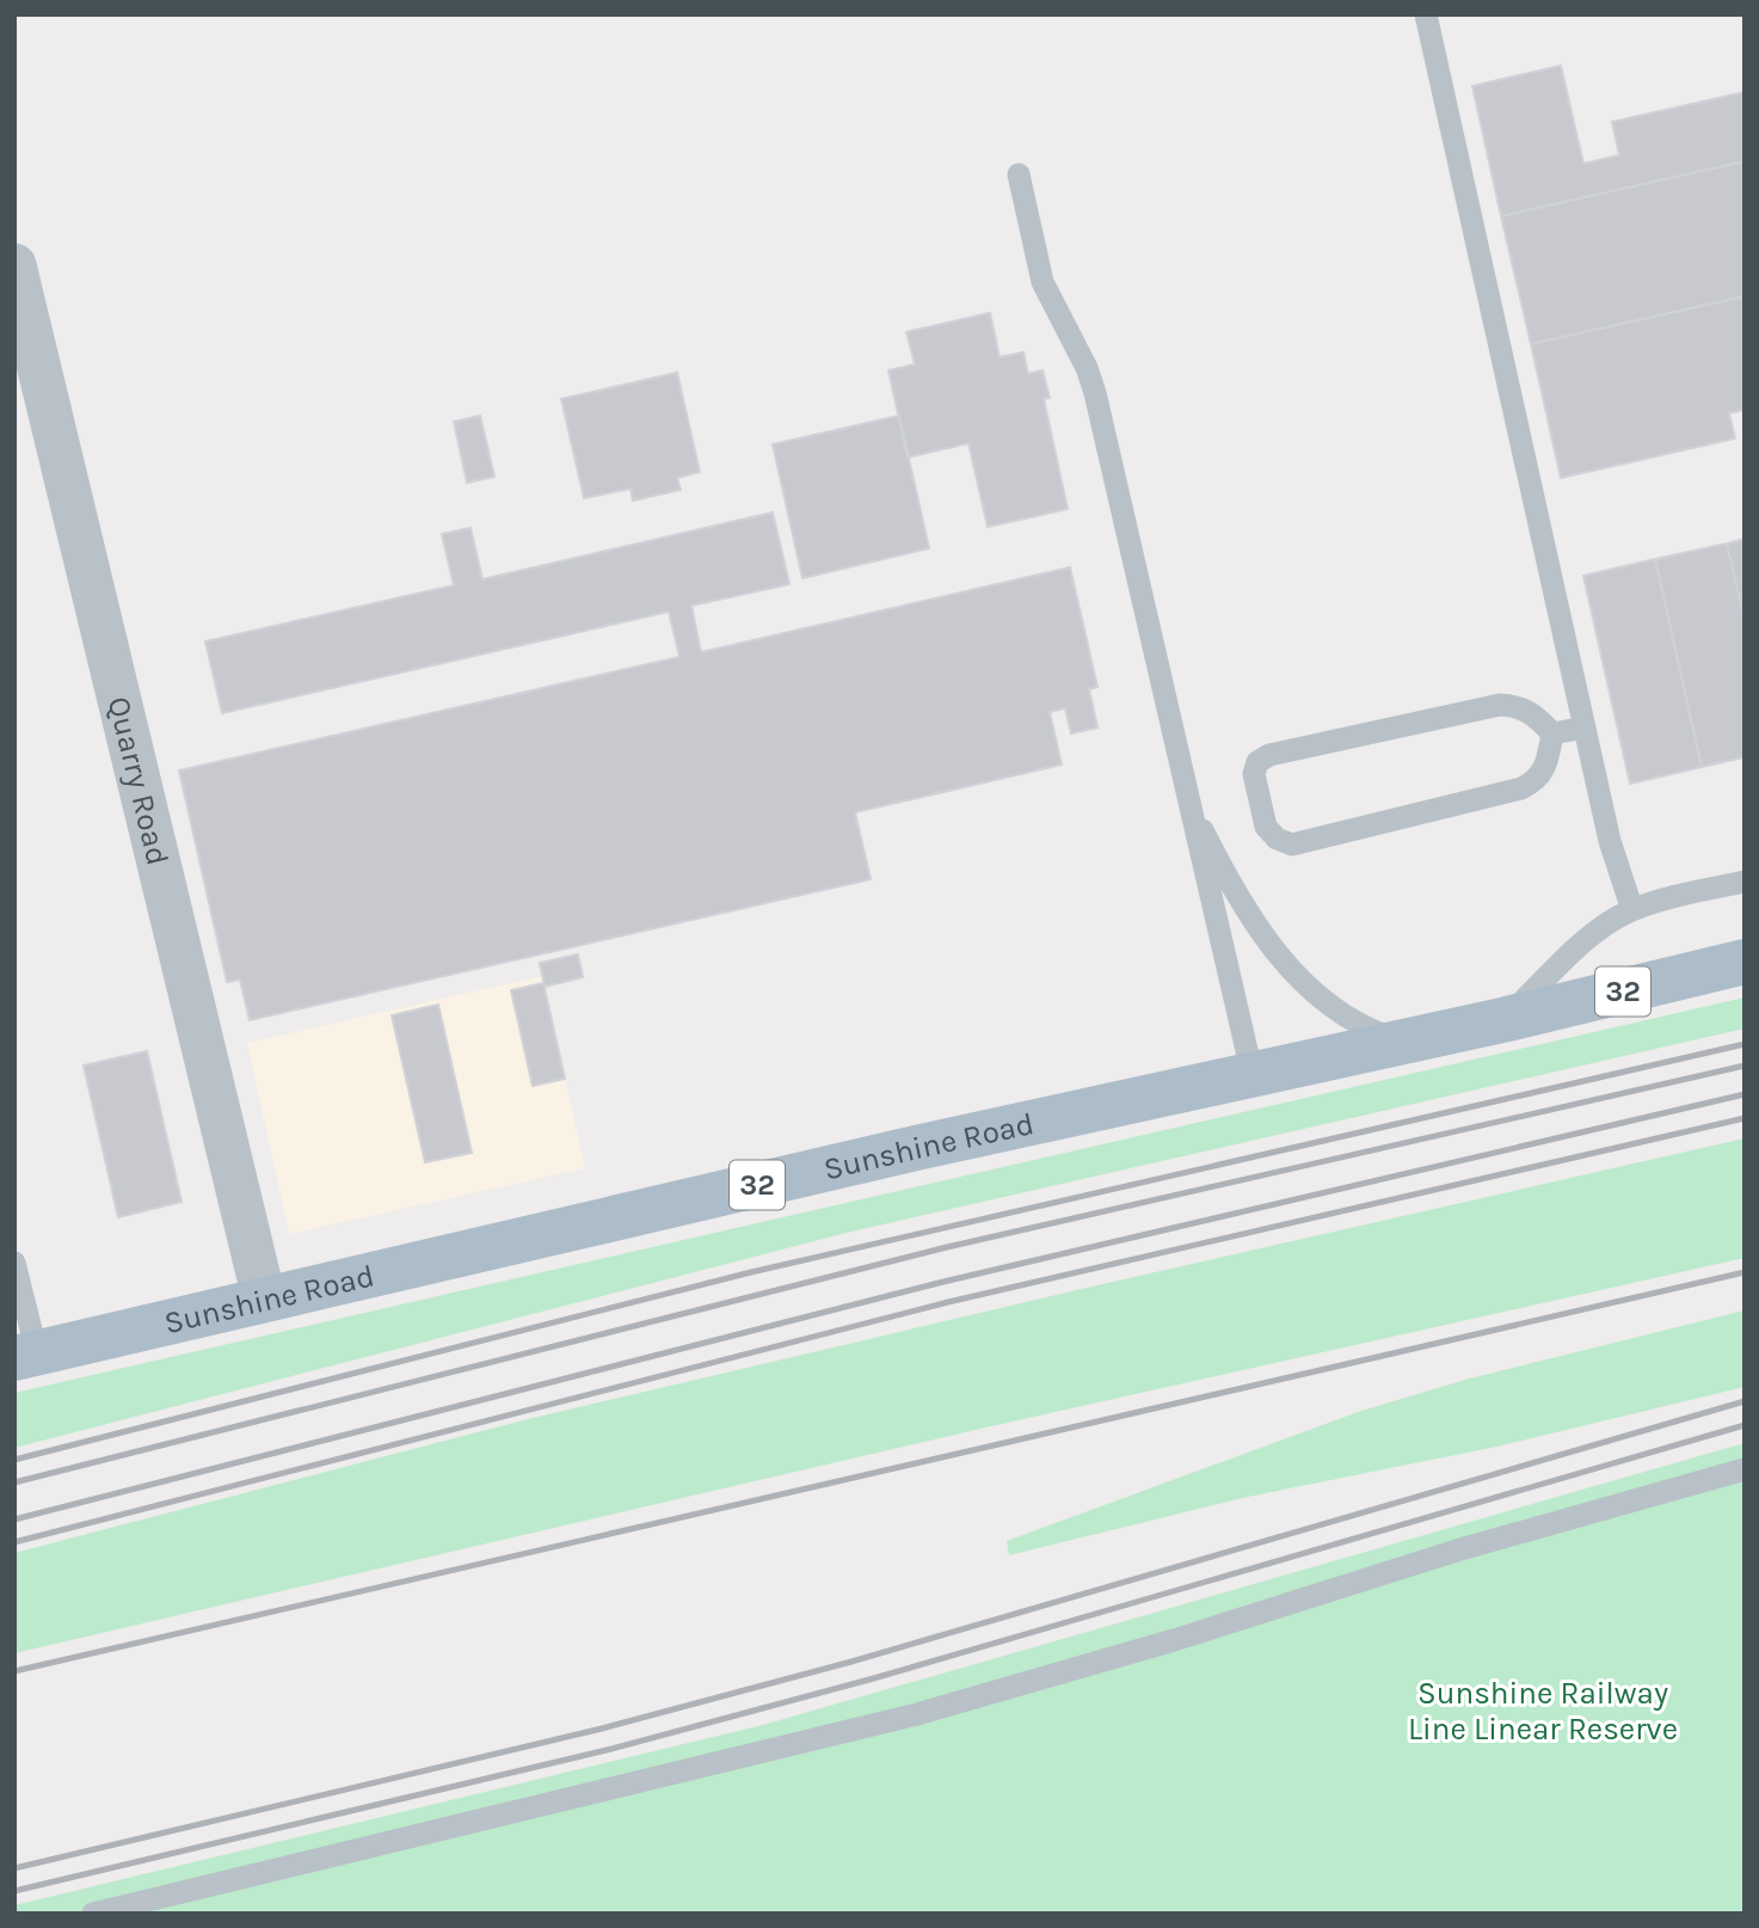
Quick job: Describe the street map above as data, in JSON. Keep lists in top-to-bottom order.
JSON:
{
  "streets": {
    "main road": ["32", "Sunshine Road"],
    "street": ["Quarry Road"]
  },
  "crossings": [
    ["Quarry Road", "Sunshine Road"]
  ],
  "parks": ["Sunshine Railway Line Linear Reserve"]
}
